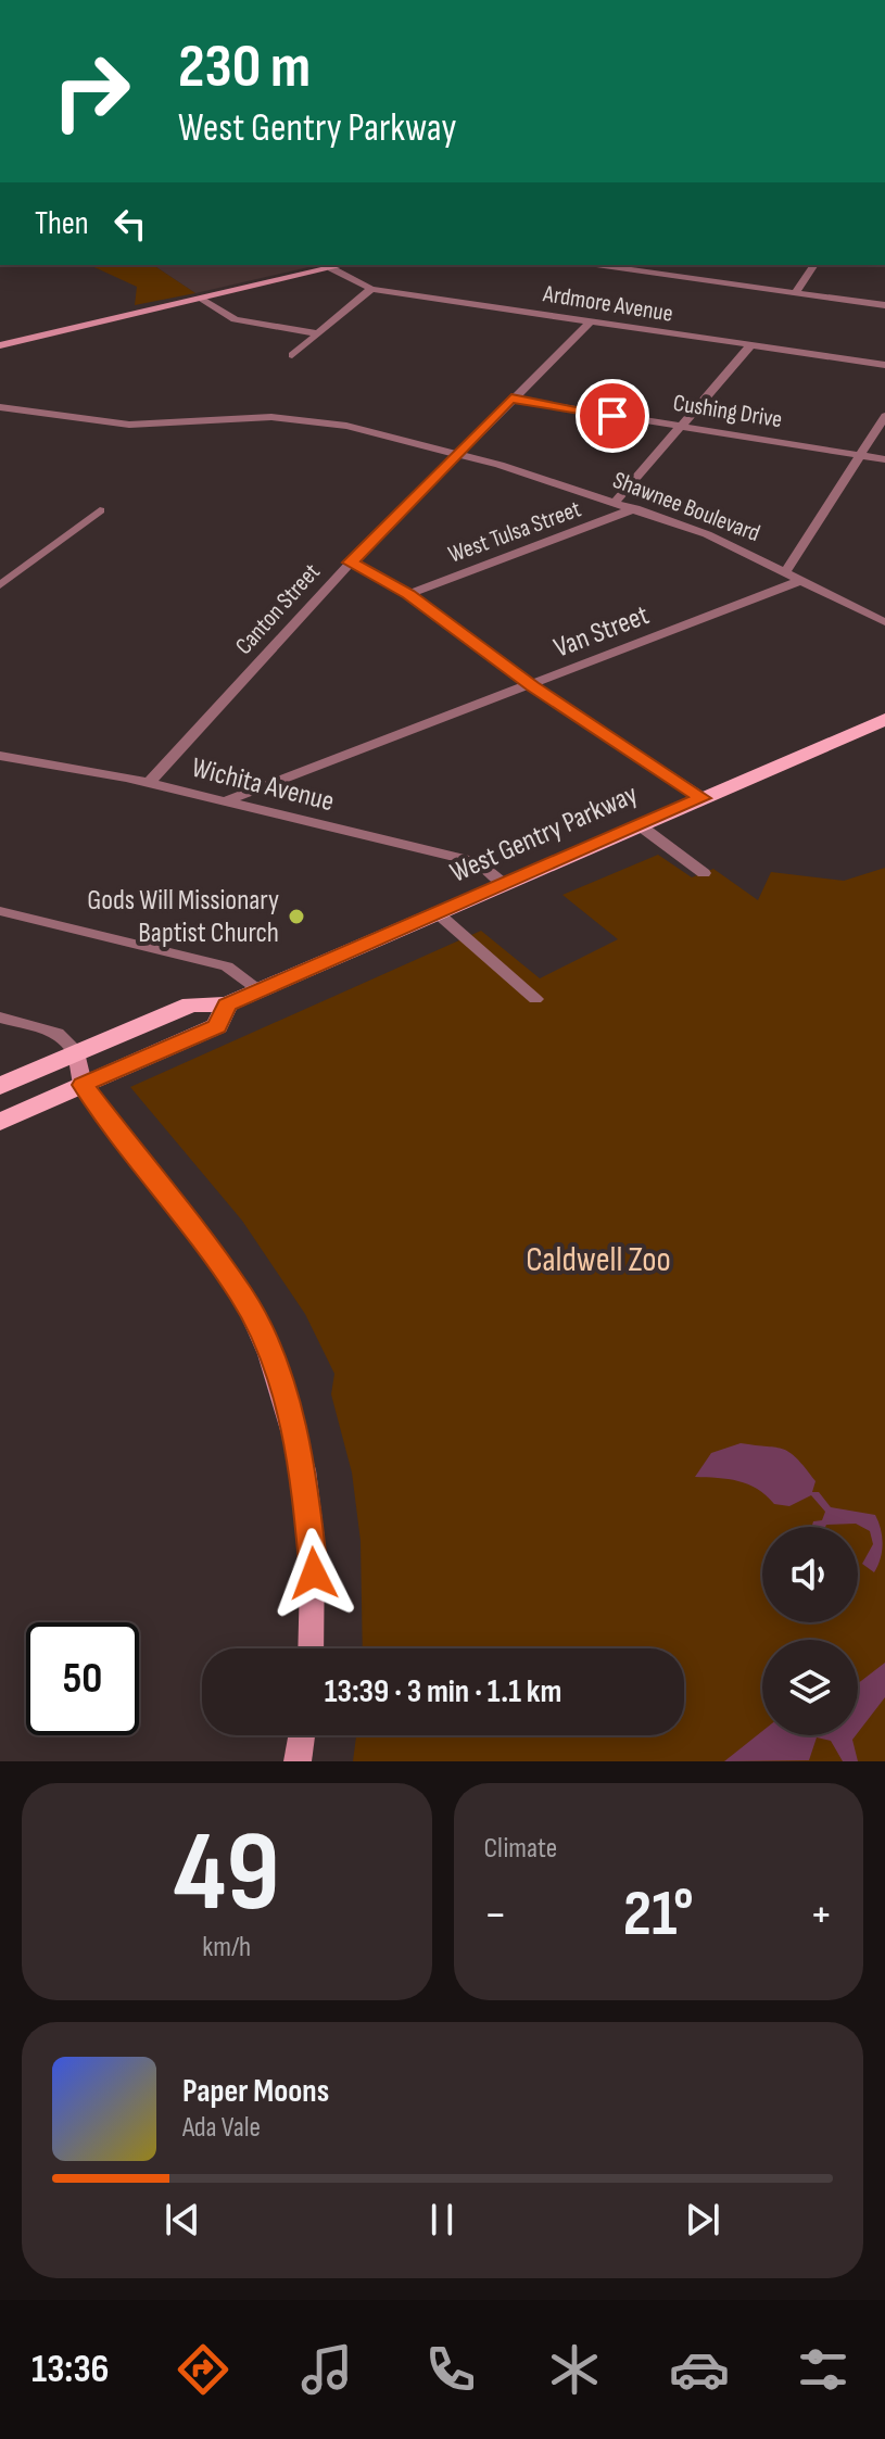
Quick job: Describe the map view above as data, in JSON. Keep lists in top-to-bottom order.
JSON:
{
  "streets": {
    "main road": ["West Gentry Parkway"],
    "street": [
      "Ardmore Avenue",
      "Cushing Drive",
      "Shawnee Boulevard",
      "West Tulsa Street",
      "Canton Street",
      "Van Street",
      "Wichita Avenue"
    ]
  },
  "crossings": [
    ["Ardmore Avenue", "West Tulsa Street"],
    ["Ardmore Avenue", "Canton Street"],
    ["Cushing Drive", "West Tulsa Street"],
    ["Cushing Drive", "Canton Street"],
    ["Shawnee Boulevard", "West Tulsa Street"],
    ["Shawnee Boulevard", "Canton Street"],
    ["Shawnee Boulevard", "Van Street"],
    ["Canton Street", "Wichita Avenue"],
    ["Van Street", "Wichita Avenue"],
    ["Wichita Avenue", "West Gentry Parkway"]
  ],
  "parks": ["Caldwell Zoo"],
  "places": ["Gods Will Missionary Baptist Church"],
  "page": {
    "turn": ["230 m", "West Gentry Parkway"],
    "then": "Then",
    "limit": "50",
    "trip": "13:39 · 3 min · 1.1 km",
    "tile": [
      ["49", "km/h"],
      "Climate"
    ],
    "heat": ["−", "21°", "+"],
    "song": ["Paper Moons", "Ada Vale"],
    "tabs": "13:36"
  }
}
